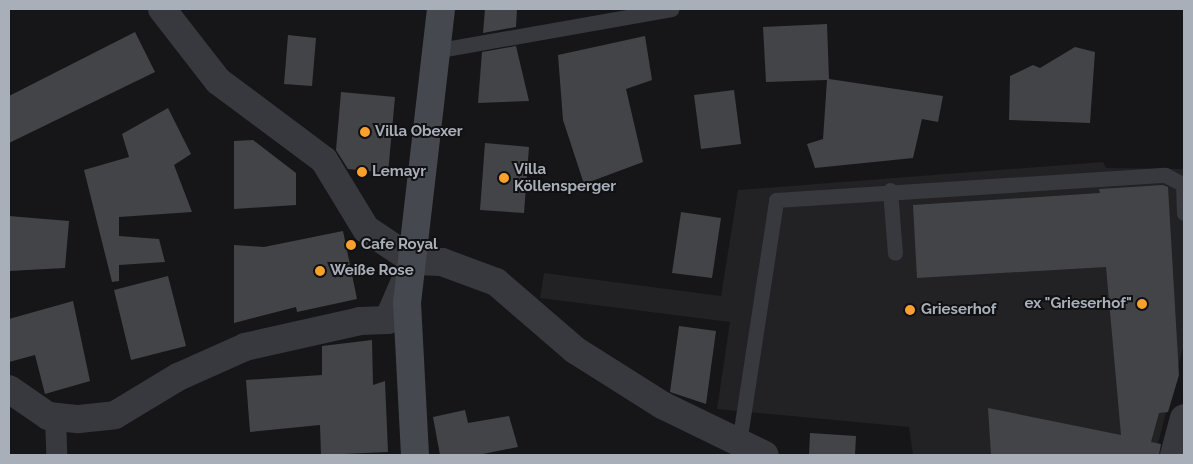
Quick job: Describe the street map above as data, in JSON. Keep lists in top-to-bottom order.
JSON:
{
  "places": [
    "Villa Obexer",
    "Lemayr",
    "Villa Köllensperger",
    "Cafe Royal",
    "Weiße Rose",
    "ex \"Grieserhof\"",
    "Grieserhof"
  ]
}
